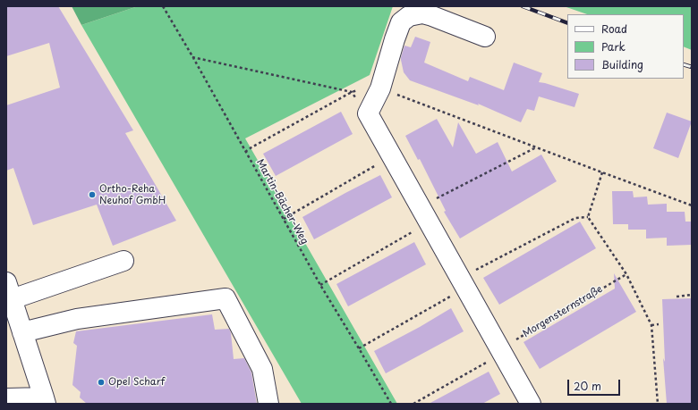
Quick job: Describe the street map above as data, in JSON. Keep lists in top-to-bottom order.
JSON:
{
  "streets": {
    "path": ["Martin-Bächer-Weg", "Morgensternstraße"]
  },
  "places": ["Ortho-Reha Neuhof GmbH", "Opel Scharf"],
  "legend": ["Road", "Park", "Building"],
  "scale_bar": "20 m"
}
